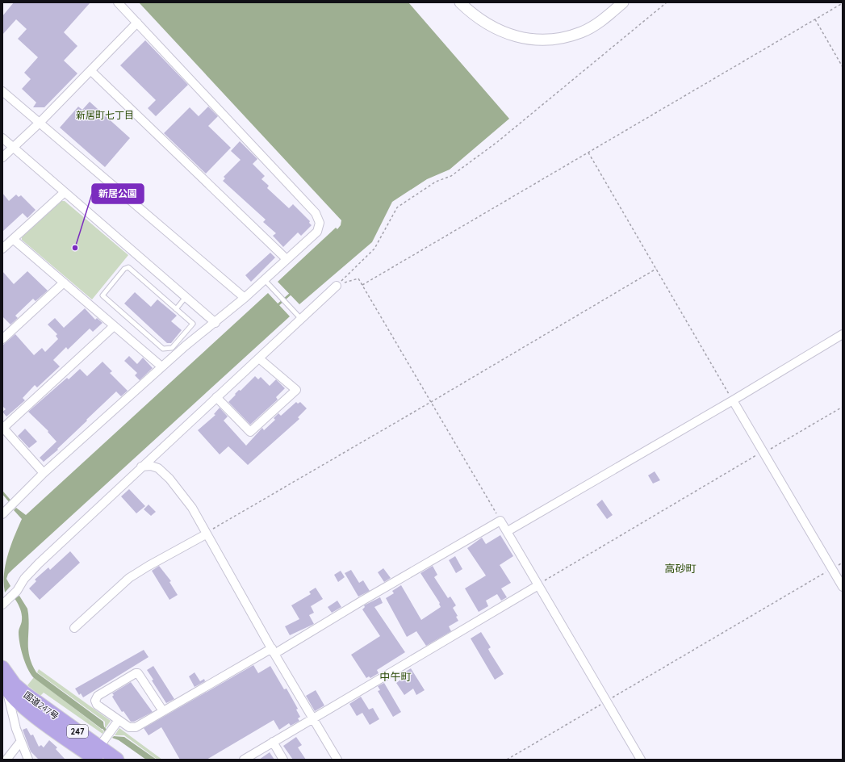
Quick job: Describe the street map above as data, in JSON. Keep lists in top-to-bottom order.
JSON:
{
  "streets": {
    "highway": ["国道247号", "247"]
  },
  "districts": ["新居町七丁目", "高砂町", "中午町"],
  "places": ["新居公園"]
}
